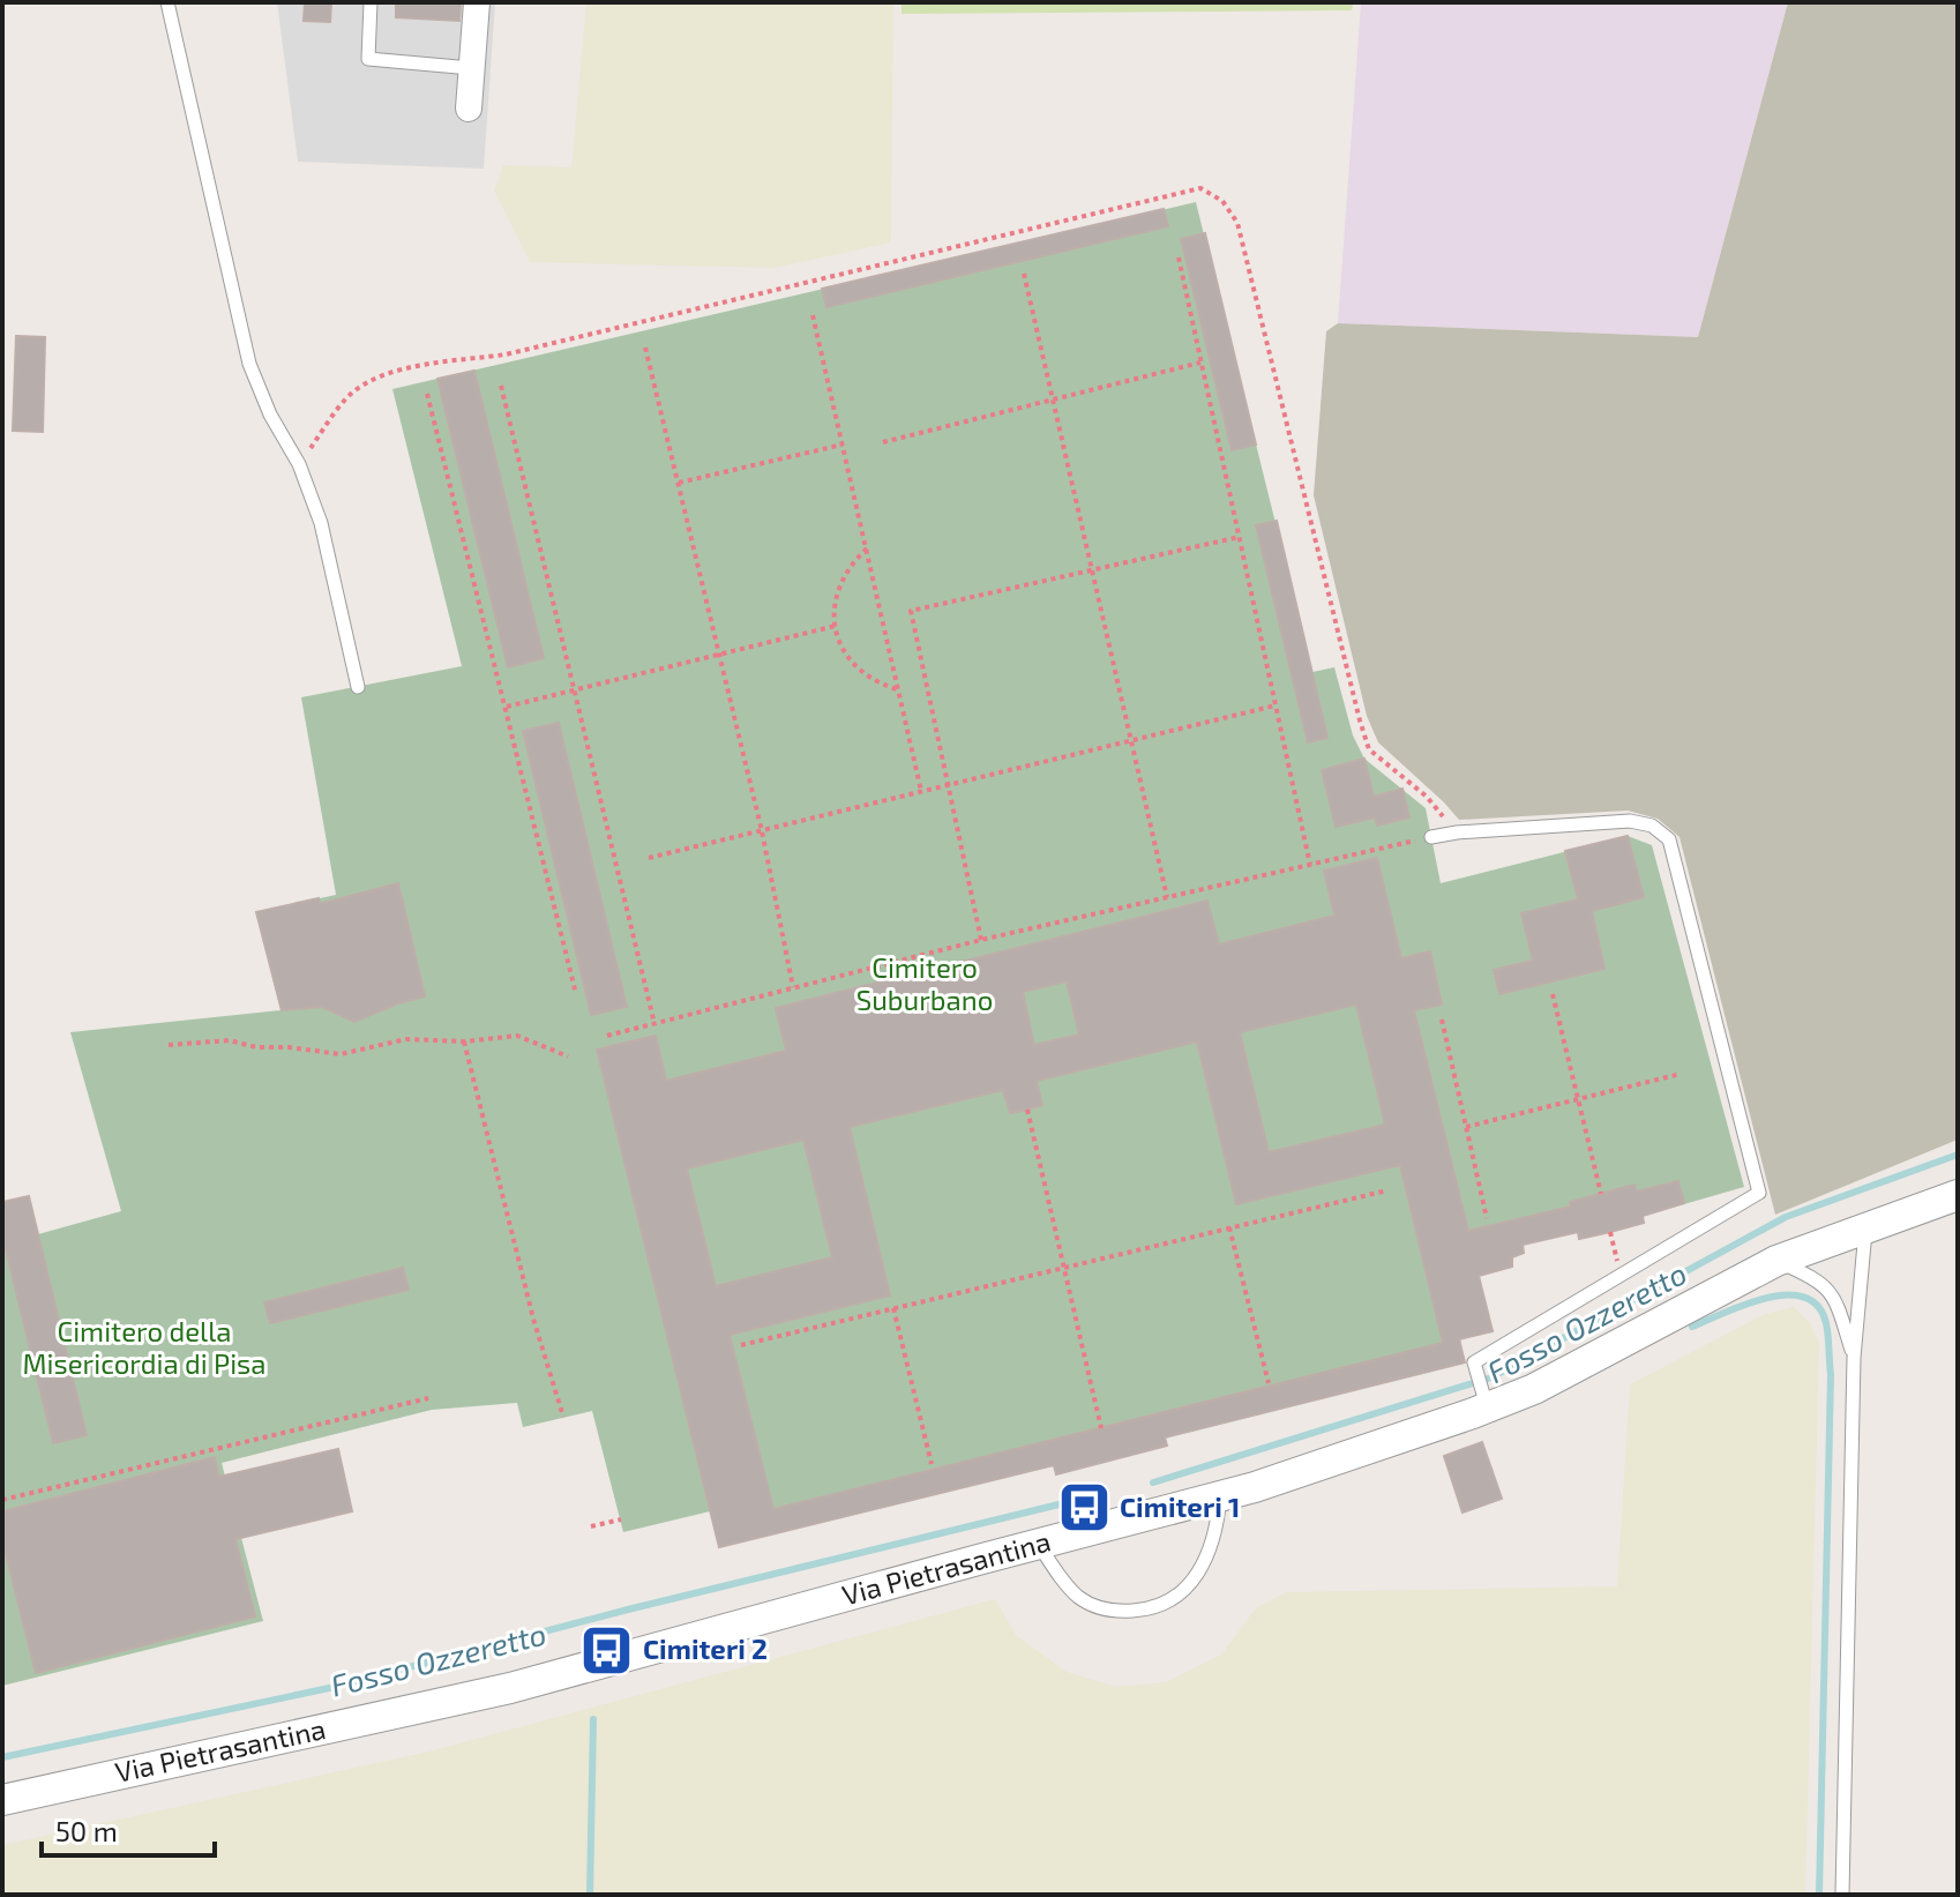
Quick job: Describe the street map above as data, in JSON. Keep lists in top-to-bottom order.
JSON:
{
  "streets": {
    "street": ["Via Pietrasantina"]
  },
  "water": ["Fosso Ozzeretto"],
  "parks": ["Cimitero Suburbano", "Cimitero della Misericordia di Pisa"],
  "places": {
    "bus stop": ["Cimiteri 1", "Cimiteri 2"]
  },
  "scale_bar": "50 m"
}
